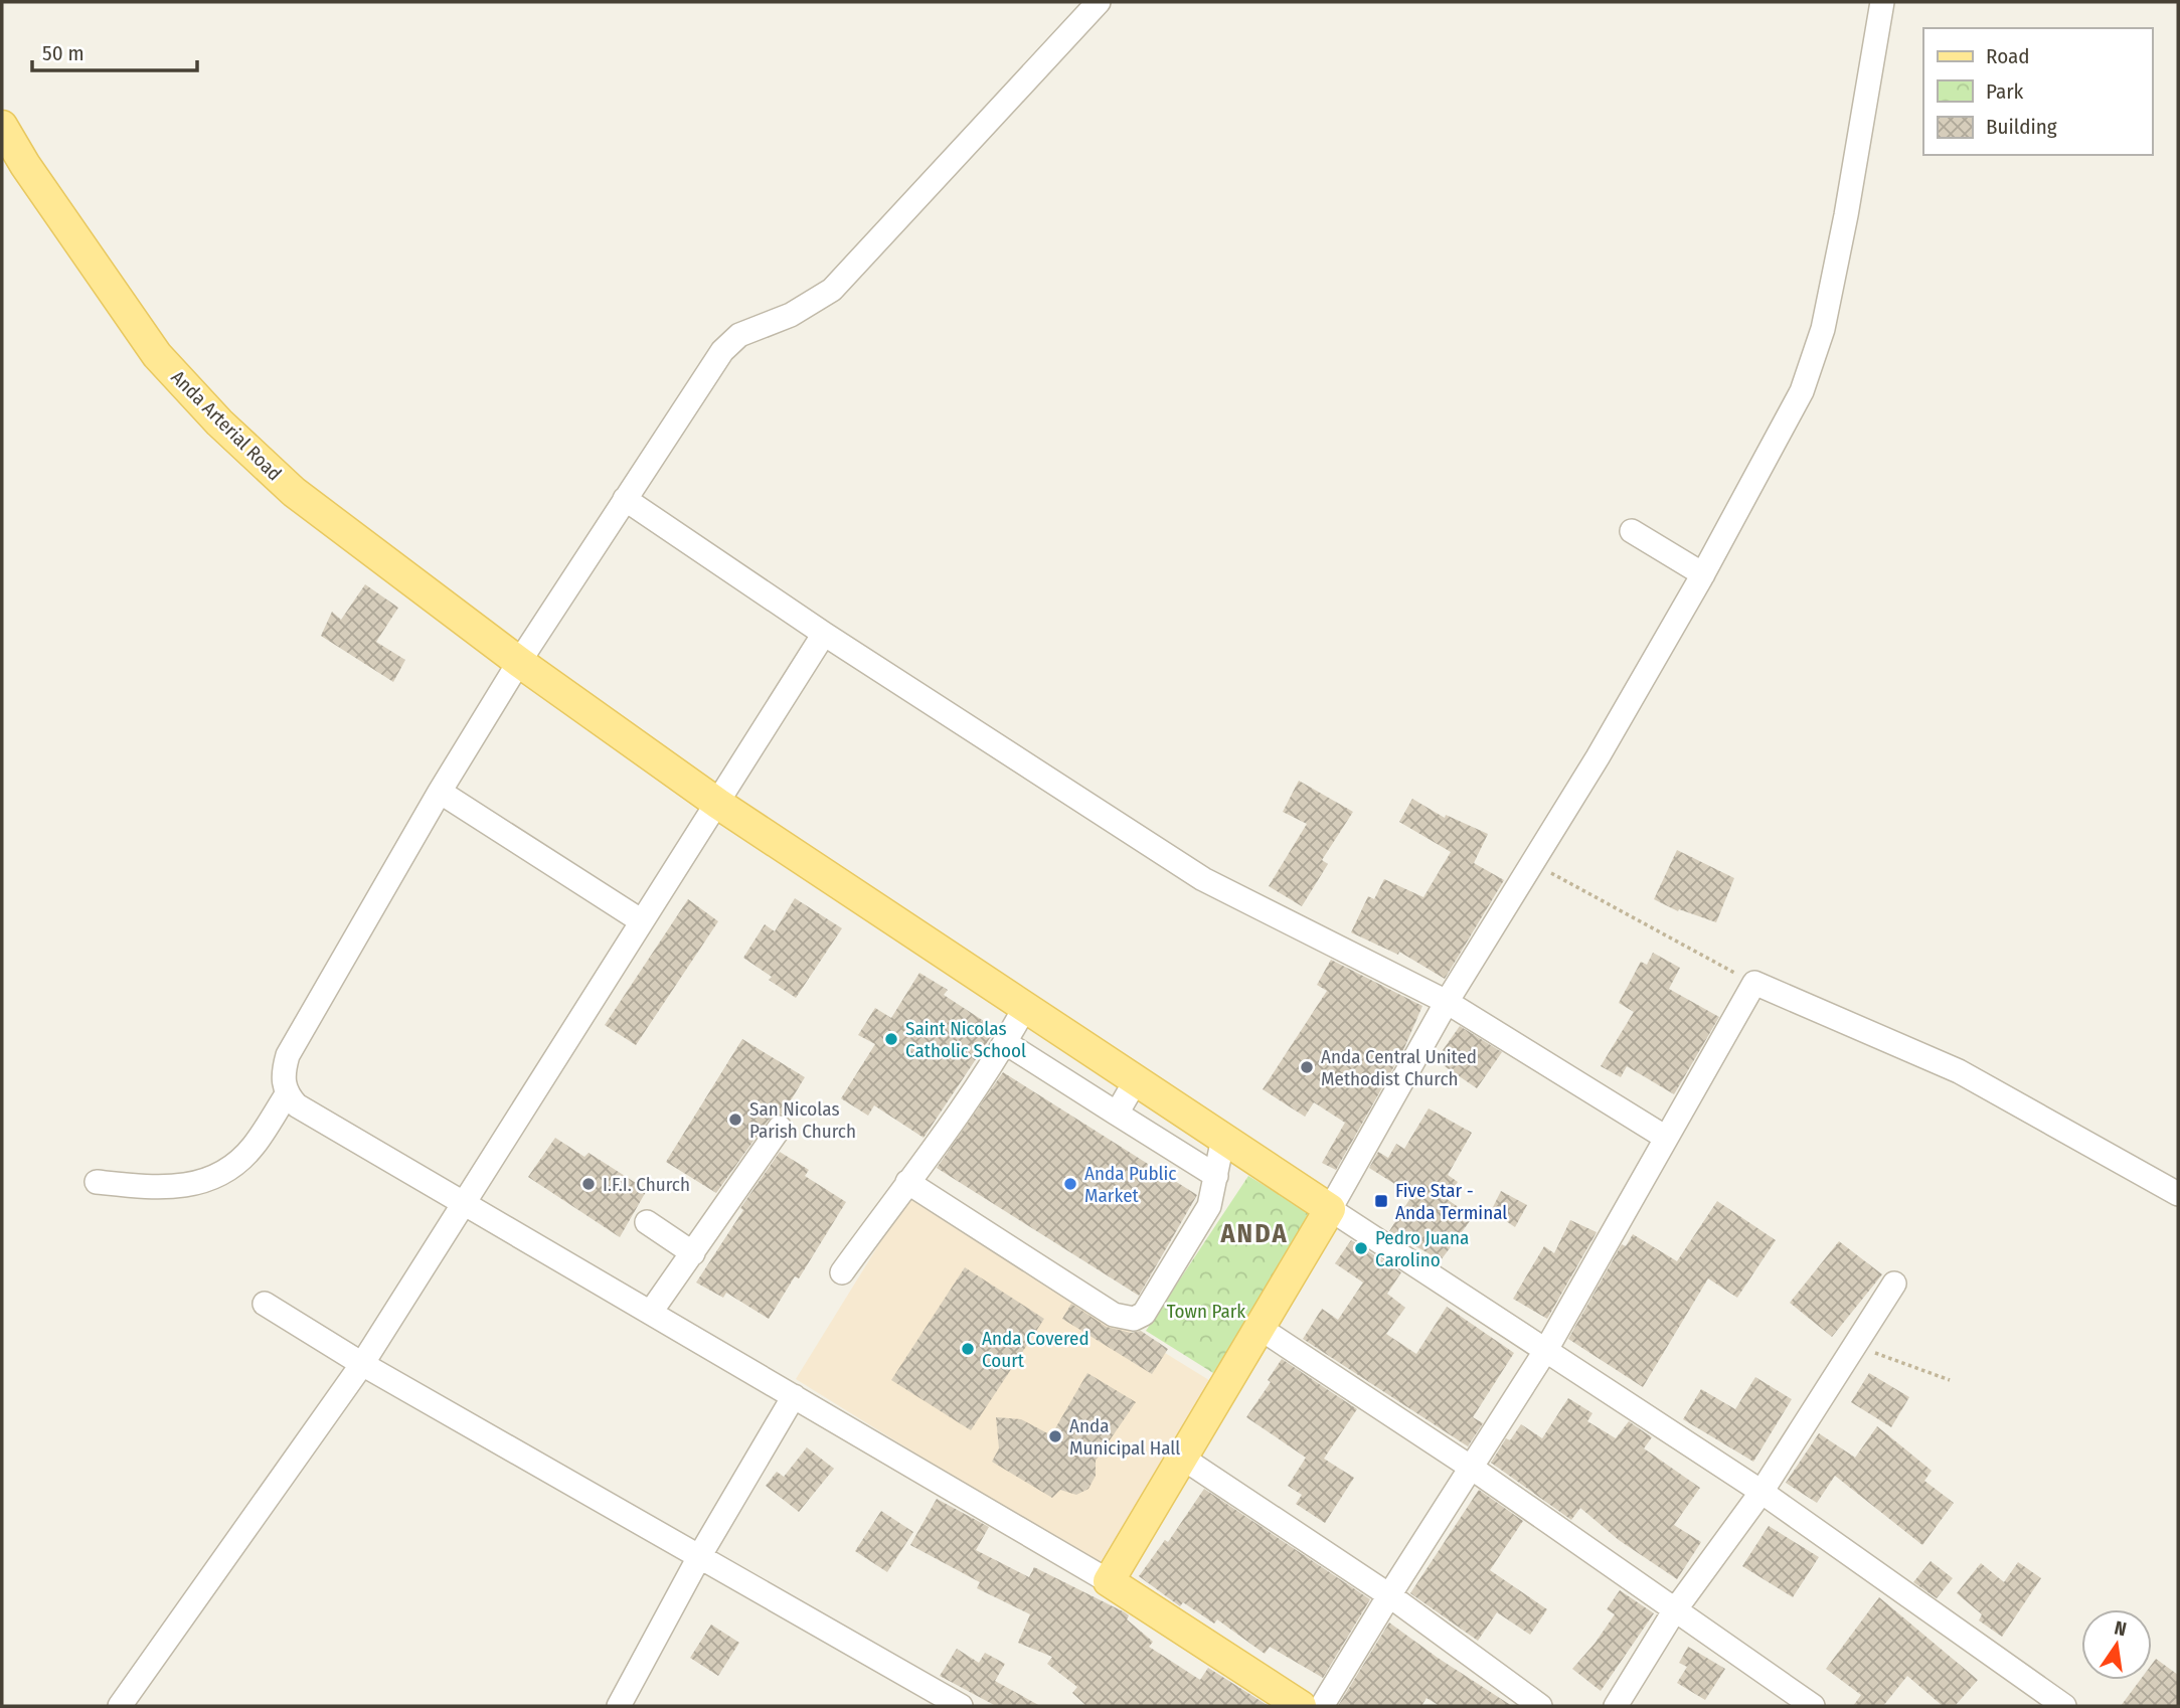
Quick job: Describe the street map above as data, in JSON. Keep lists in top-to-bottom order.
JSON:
{
  "streets": {
    "main road": ["Anda Arterial Road"]
  },
  "districts": ["ANDA"],
  "parks": ["Town Park"],
  "places": {
    "other": [
      "Saint Nicolas Catholic School",
      "Anda Central United Methodist Church",
      "San Nicolas Parish Church",
      "I.F.I. Church",
      "Anda Public Market",
      "Pedro Juana Carolino",
      "Anda Covered Court",
      "Anda Municipal Hall"
    ],
    "transit": ["Five Star - Anda Terminal"]
  },
  "legend": ["Road", "Park", "Building"],
  "scale_bar": "50 m",
  "north": "top"
}
